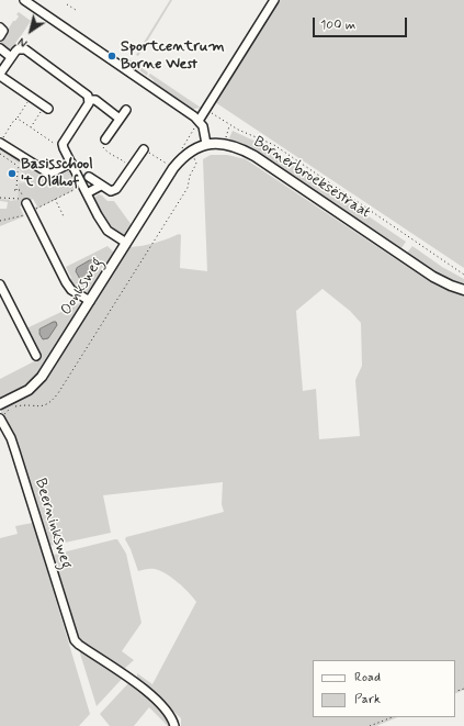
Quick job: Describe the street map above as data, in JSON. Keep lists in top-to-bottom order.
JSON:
{
  "streets": {
    "main road": ["Bornerbroeksestraat", "Oonksweg"],
    "street": ["Beerninksweg"]
  },
  "crossings": [
    ["Bornerbroeksestraat", "Oonksweg"]
  ],
  "places": ["Sportcentrum Borne West", "Basisschool 't Oldhof"],
  "legend": ["Road", "Park"],
  "scale_bar": "100 m",
  "north": "bottom left"
}
